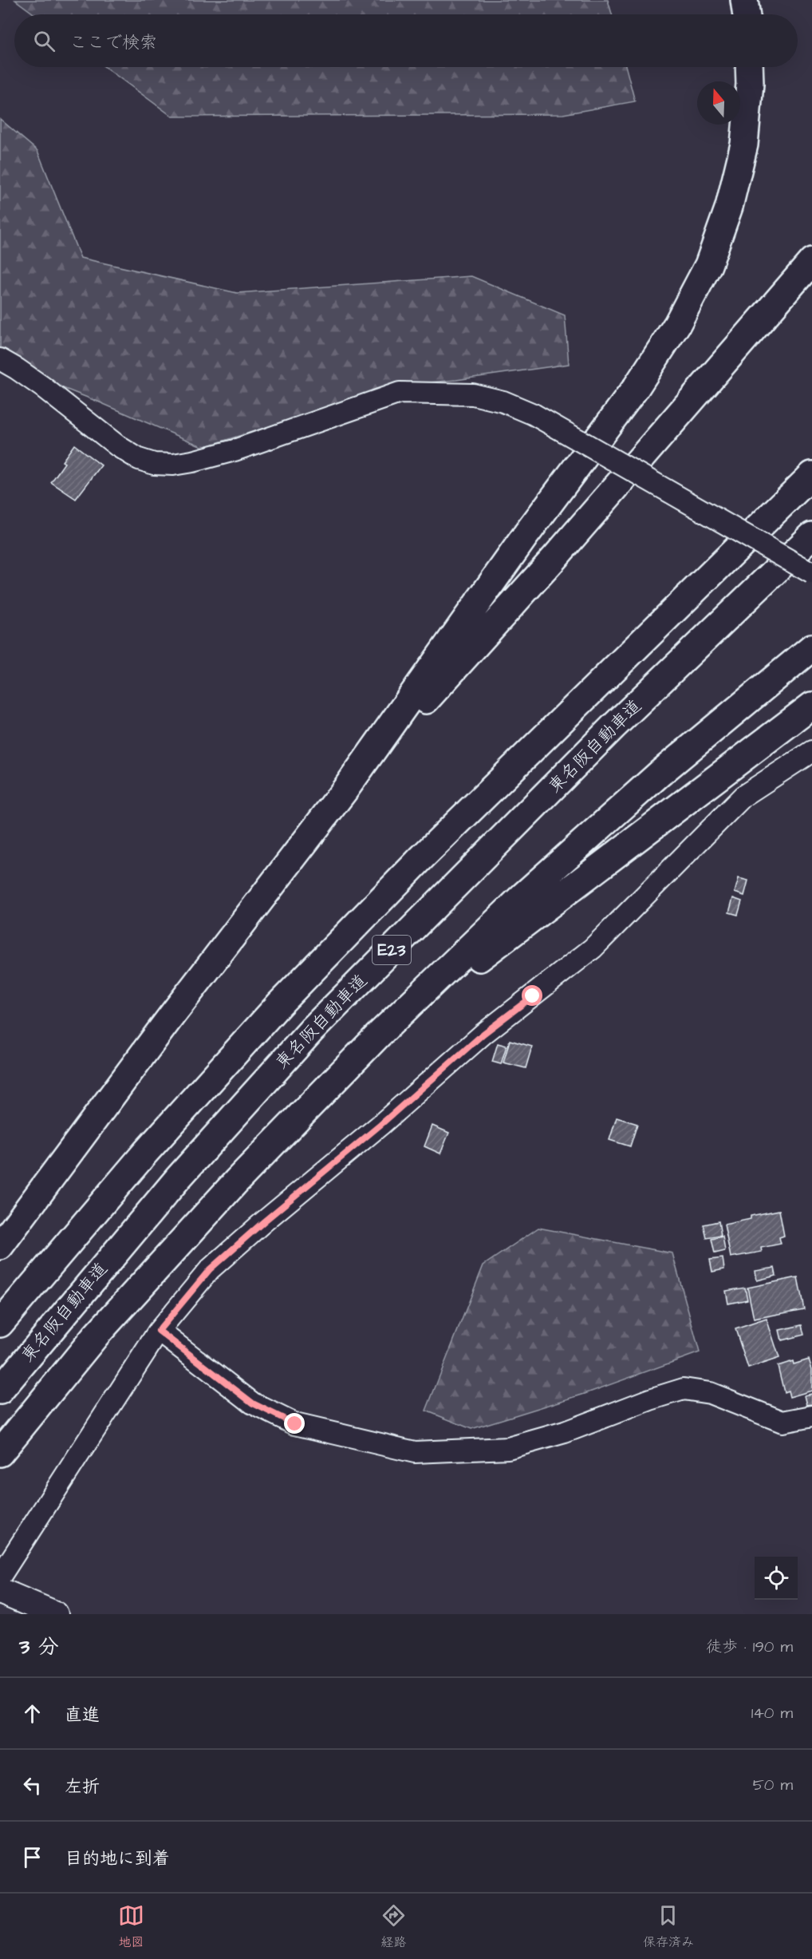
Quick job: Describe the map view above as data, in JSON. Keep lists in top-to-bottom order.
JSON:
{
  "streets": {
    "highway": ["東名阪自動車道", "E23"]
  },
  "north": "top",
  "page": {
    "search": "ここで検索",
    "heading": ["3 分", "徒歩 · 190 m"],
    "list": [
      ["直進", "140 m"],
      ["左折", "50 m"],
      "目的地に到着"
    ],
    "nav": ["地図", "経路", "保存済み"]
  }
}
